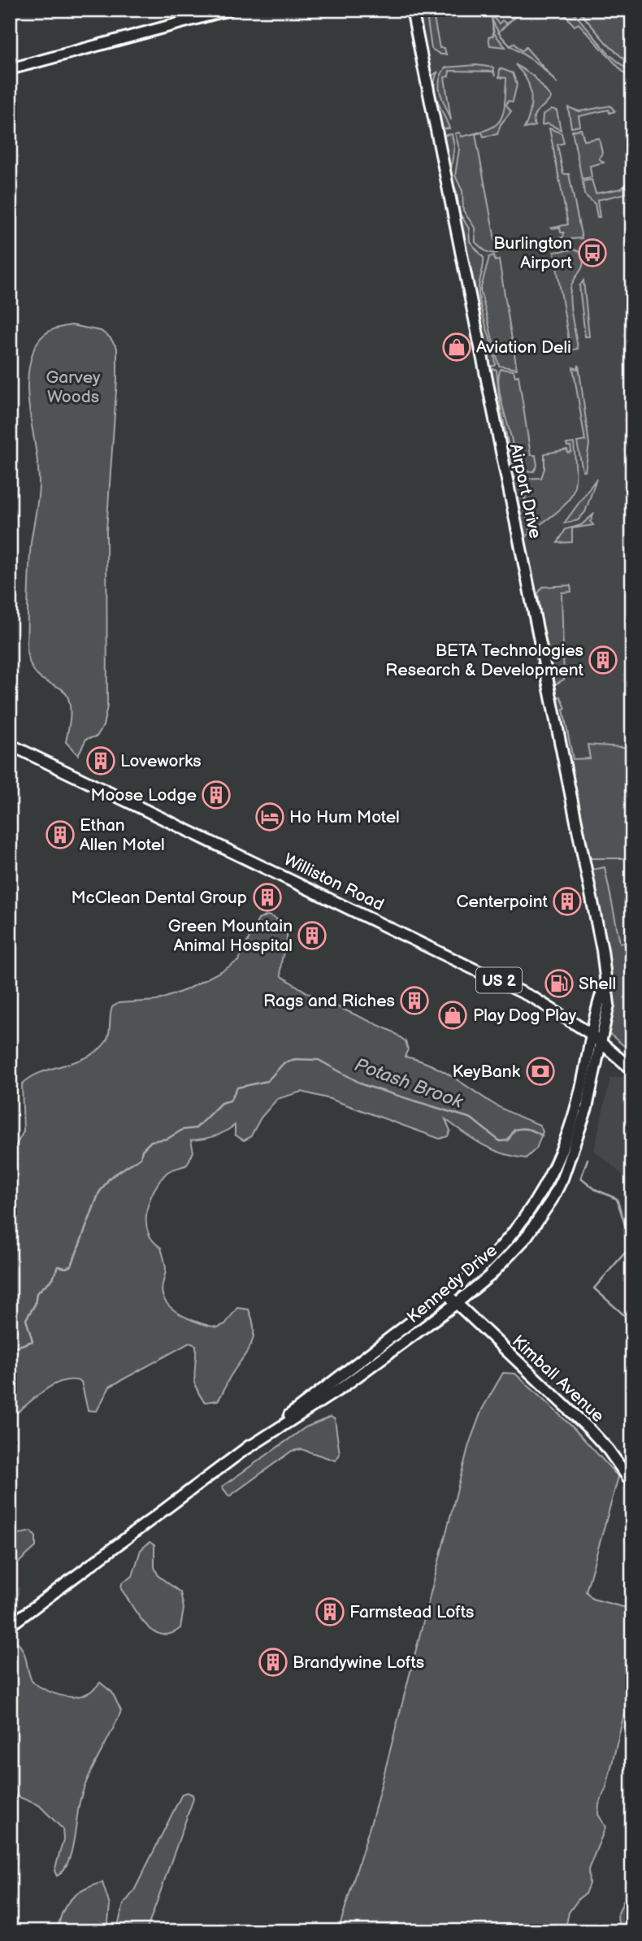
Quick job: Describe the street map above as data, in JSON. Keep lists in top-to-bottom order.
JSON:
{
  "streets": {
    "main road": [
      "Airport Drive",
      "Williston Road",
      "US 2",
      "Kennedy Drive",
      "Kimball Avenue"
    ]
  },
  "crossings": [
    ["Airport Drive", "Williston Road"],
    ["Airport Drive", "Kennedy Drive"],
    ["Williston Road", "Kennedy Drive"],
    ["Kennedy Drive", "Kimball Avenue"]
  ],
  "water": ["Potash Brook"],
  "parks": ["Garvey Woods"],
  "places": {
    "bus stop": ["Burlington Airport"],
    "shop": ["Aviation Deli", "Play Dog Play"],
    "building": [
      "BETA Technologies Research & Development",
      "Loveworks",
      "Moose Lodge",
      "Ethan Allen Motel",
      "McClean Dental Group",
      "Centerpoint",
      "Green Mountain Animal Hospital",
      "Rags and Riches",
      "Farmstead Lofts",
      "Brandywine Lofts"
    ],
    "hotel": ["Ho Hum Motel"],
    "fuel station": ["Shell"],
    "bank": ["KeyBank"]
  }
}
